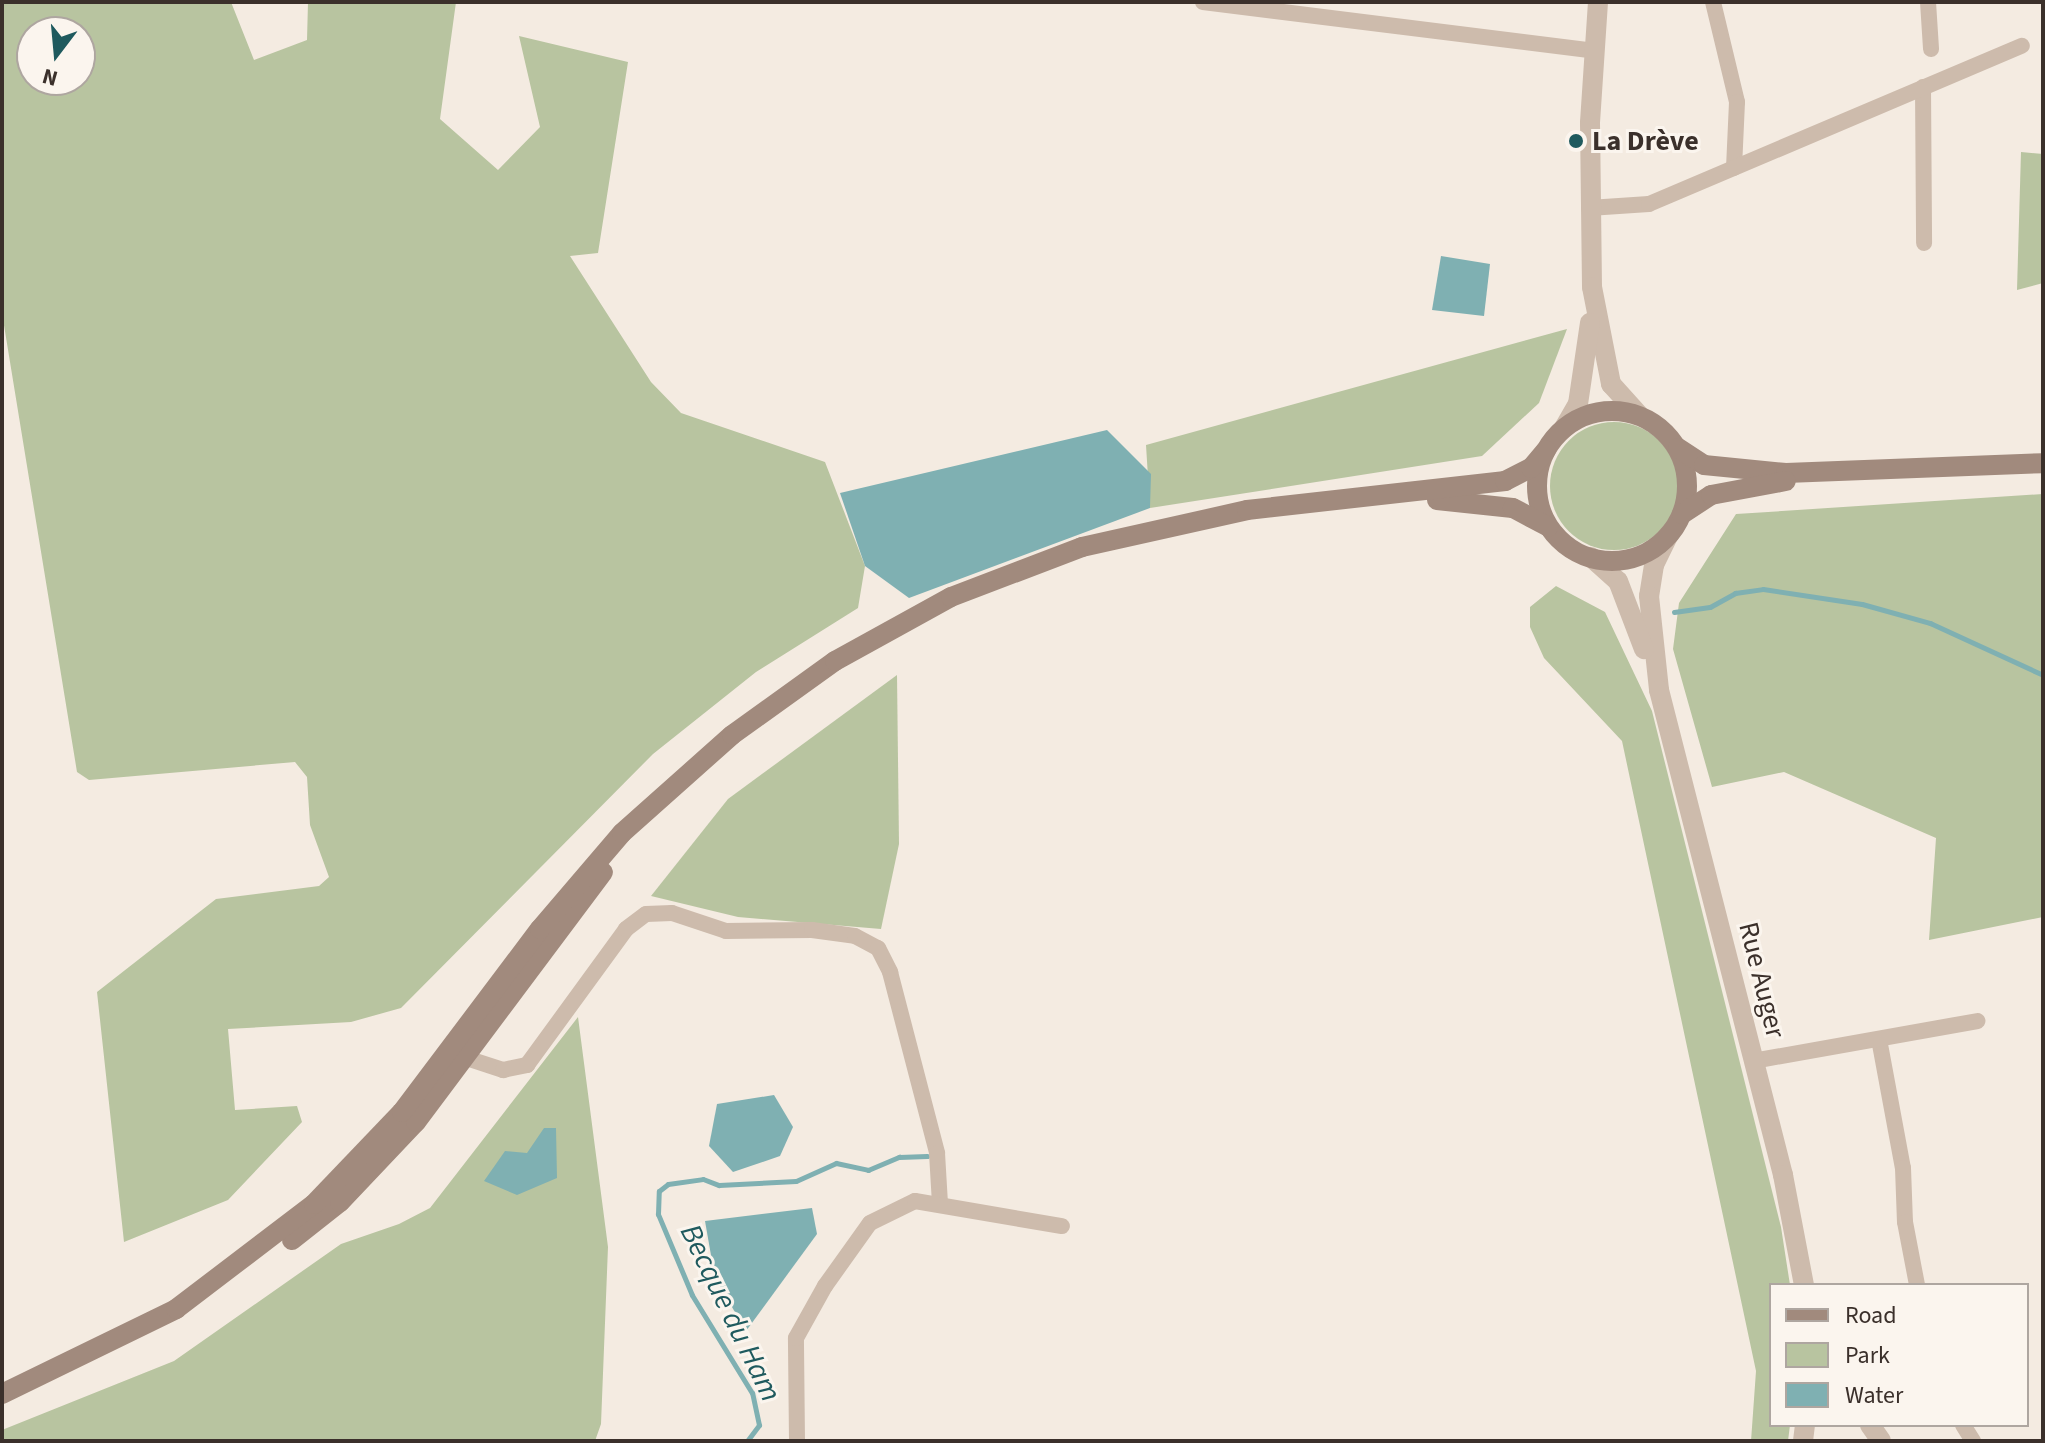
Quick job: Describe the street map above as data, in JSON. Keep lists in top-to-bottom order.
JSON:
{
  "streets": {
    "street": ["Rue Auger"]
  },
  "water": ["Becque du Ham"],
  "places": ["La Drève"],
  "legend": ["Road", "Park", "Water"],
  "north": "bottom"
}
